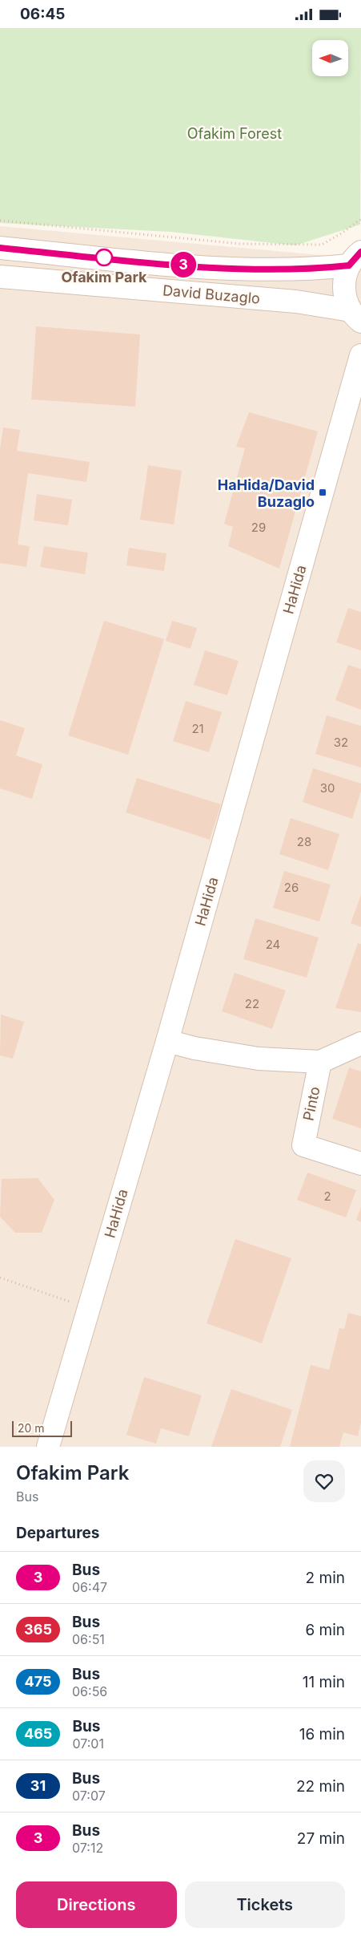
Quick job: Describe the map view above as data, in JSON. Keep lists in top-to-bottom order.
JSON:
{
  "streets": {
    "street": ["David Buzaglo", "HaHida", "Pinto"]
  },
  "parks": ["Ofakim Forest"],
  "places": {
    "other": ["Ofakim Park"],
    "transit": ["HaHida/David Buzaglo"]
  },
  "lines": ["bus line 3"],
  "house_numbers": [
    "29",
    "21",
    "32",
    "30",
    "28",
    "26",
    "24",
    "22",
    "2"
  ],
  "scale_bar": "20 m",
  "north": "left",
  "page": {
    "status": "06:45",
    "on_map": "3",
    "scale": "20 m",
    "heading": [
      ["Ofakim Park", "Bus"],
      "Departures"
    ],
    "list": [
      {
        "mark": "3",
        "name": "Bus",
        "note": "06:47",
        "value": "2 min"
      },
      {
        "mark": "365",
        "name": "Bus",
        "note": "06:51",
        "value": "6 min"
      },
      {
        "mark": "475",
        "name": "Bus",
        "note": "06:56",
        "value": "11 min"
      },
      {
        "mark": "465",
        "name": "Bus",
        "note": "07:01",
        "value": "16 min"
      },
      {
        "mark": "31",
        "name": "Bus",
        "note": "07:07",
        "value": "22 min"
      },
      {
        "mark": "3",
        "name": "Bus",
        "note": "07:12",
        "value": "27 min"
      }
    ],
    "buttons": ["Directions", "Tickets"]
  }
}
